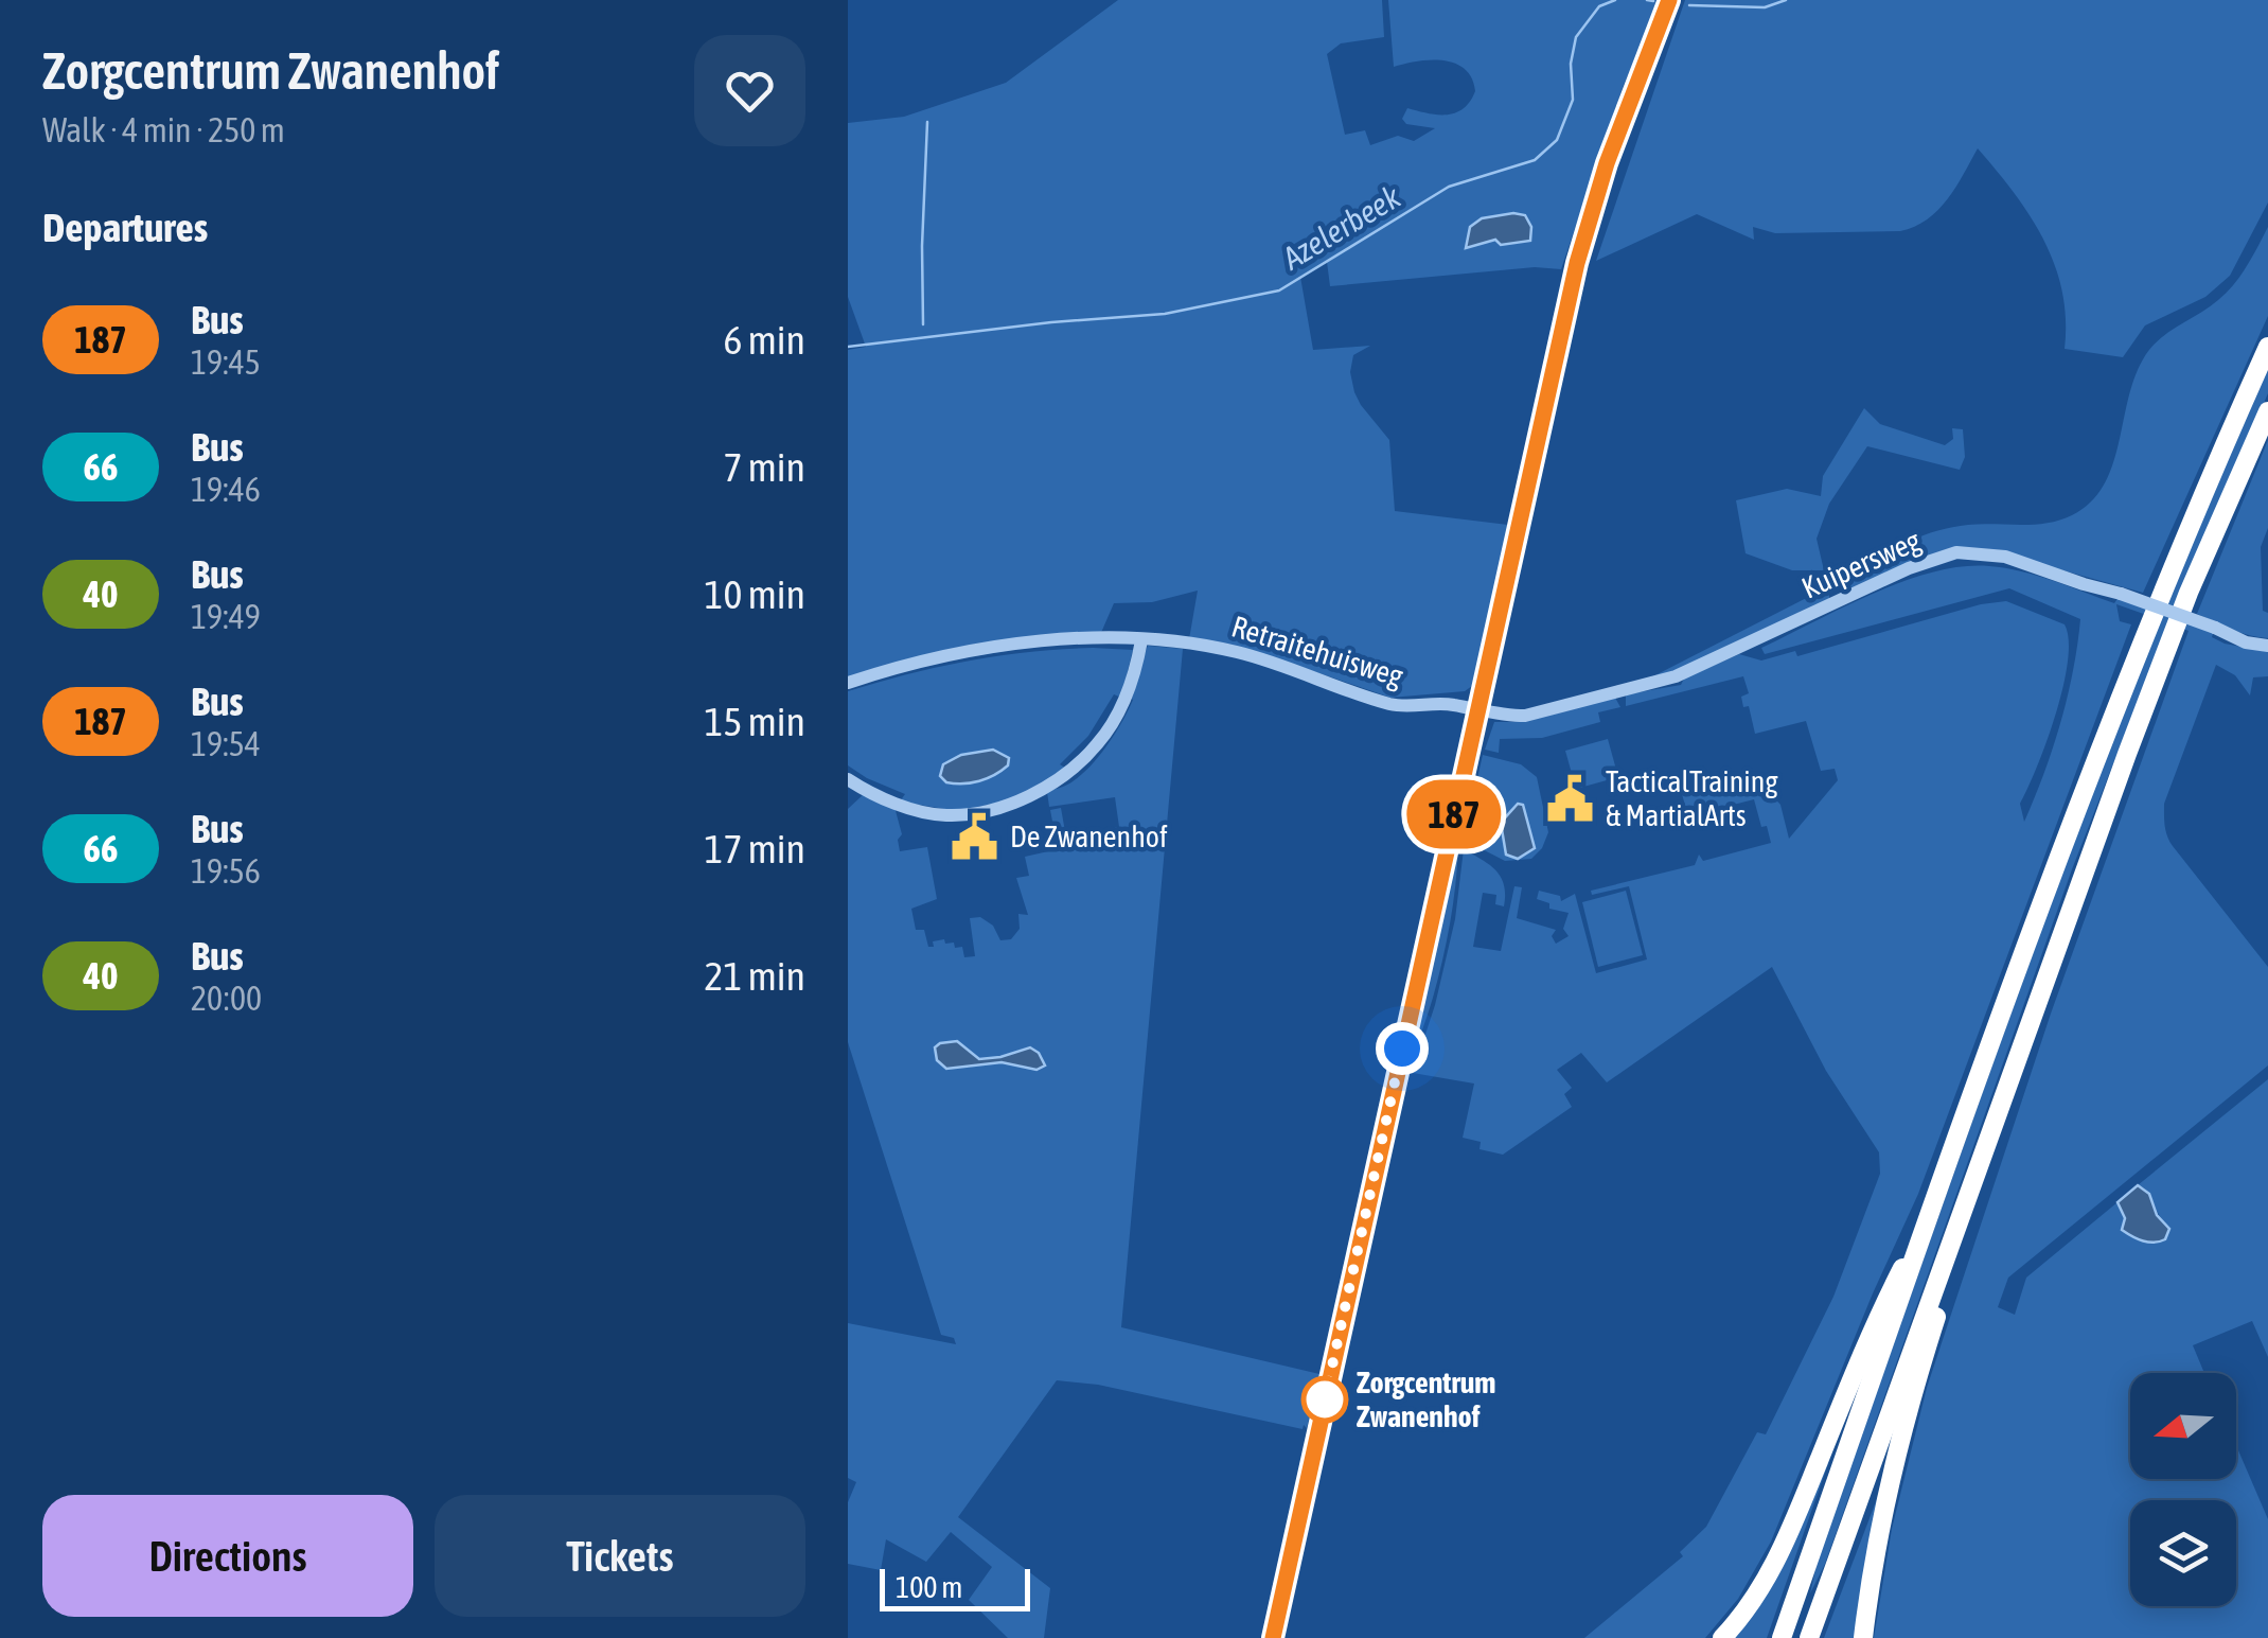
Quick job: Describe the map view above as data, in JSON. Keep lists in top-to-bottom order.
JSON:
{
  "streets": {
    "street": ["Kuipersweg", "Retraitehuisweg"]
  },
  "crossings": [
    ["Kuipersweg", "Retraitehuisweg"]
  ],
  "water": ["Azelerbeek"],
  "places": {
    "public building": ["TacticalTraining & MartialArts", "De Zwanenhof"],
    "other": ["Zorgcentrum Zwanenhof"]
  },
  "lines": ["bus line 187"],
  "scale_bar": "100 m",
  "north": "left",
  "page": {
    "heading": [
      ["Zorgcentrum Zwanenhof", "Walk · 4 min · 250 m"],
      "Departures"
    ],
    "on_map": "187",
    "list": [
      {
        "mark": "187",
        "name": "Bus",
        "note": "19:45",
        "value": "6 min"
      },
      {
        "mark": "66",
        "name": "Bus",
        "note": "19:46",
        "value": "7 min"
      },
      {
        "mark": "40",
        "name": "Bus",
        "note": "19:49",
        "value": "10 min"
      },
      {
        "mark": "187",
        "name": "Bus",
        "note": "19:54",
        "value": "15 min"
      },
      {
        "mark": "66",
        "name": "Bus",
        "note": "19:56",
        "value": "17 min"
      },
      {
        "mark": "40",
        "name": "Bus",
        "note": "20:00",
        "value": "21 min"
      }
    ],
    "buttons": ["Directions", "Tickets"],
    "scale": "100 m"
  }
}
